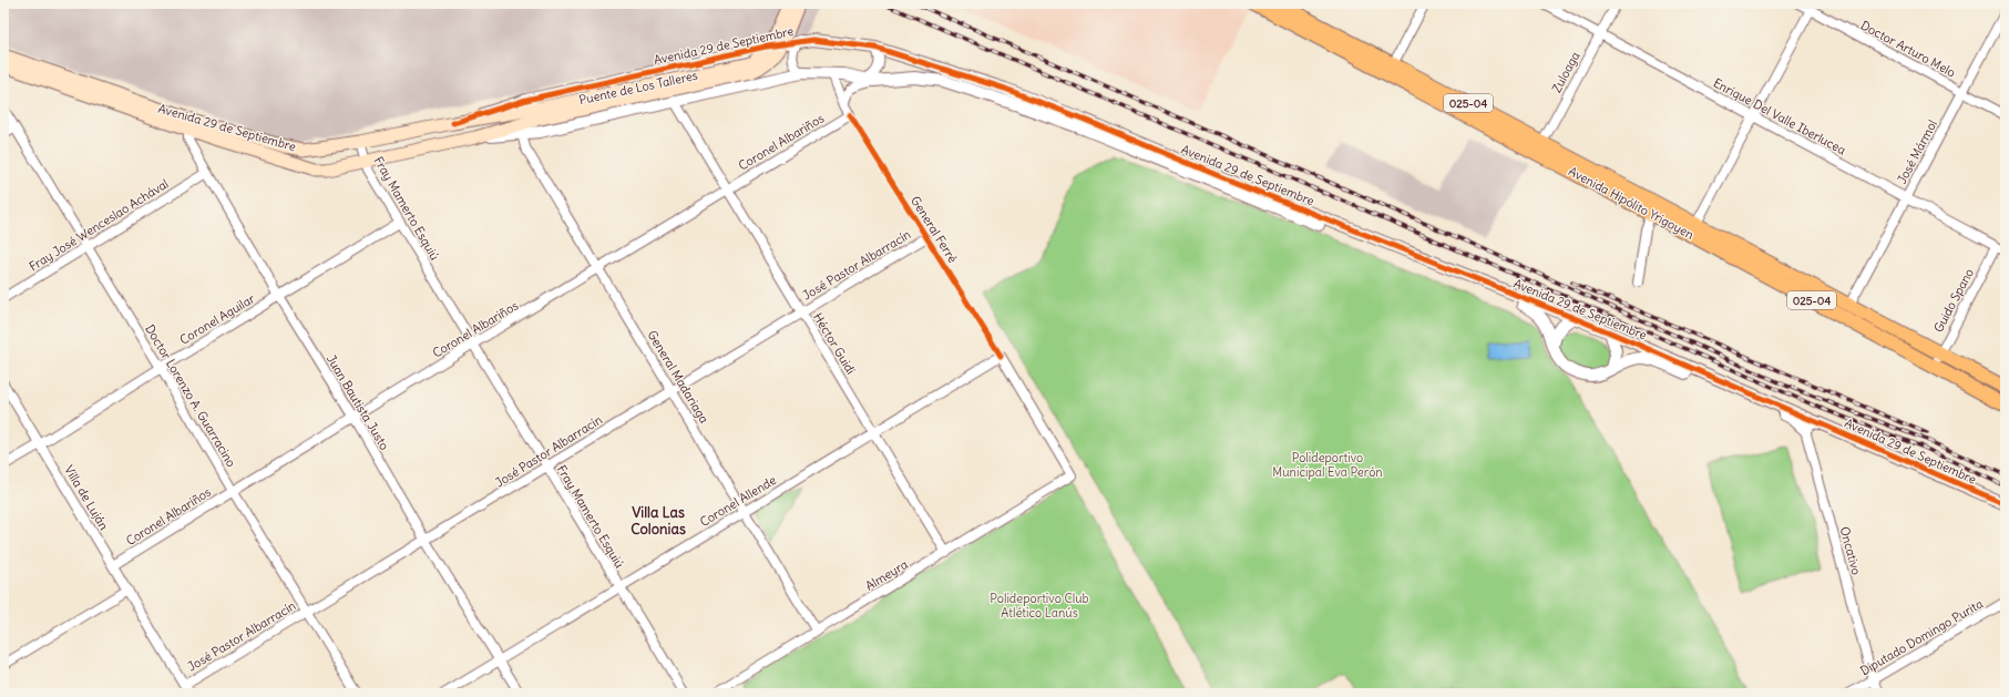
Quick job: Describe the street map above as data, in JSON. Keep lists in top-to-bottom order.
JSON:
{
  "streets": {
    "main road": [
      "Avenida 29 de Septiembre",
      "Puente de Los Talleres",
      "025-04",
      "Avenida Hipólito Yrigoyen"
    ],
    "street": [
      "Doctor Arturo Melo",
      "Zuloaga",
      "Enrique Del Valle Iberlucea",
      "Coronel Albariños",
      "José Mármol",
      "Fray Mamerto Esquiú",
      "Fray José Wenceslao Achával",
      "José Pastor Albarracín",
      "Guido Spano",
      "Coronel Aguilar",
      "Héctor Guidi",
      "General Madariaga",
      "Doctor Lorenzo A. Guarracino",
      "Juan Bautista Justo",
      "Villa de Luján",
      "Coronel Allende",
      "Oncativo",
      "Almeyra",
      "Diputado Domingo Purita"
    ],
    "cycle path": ["General Ferré"]
  },
  "crossings": [
    ["Avenida 29 de Septiembre", "Puente de Los Talleres"],
    ["Avenida 29 de Septiembre", "Fray Mamerto Esquiú"],
    ["Avenida 29 de Septiembre", "Héctor Guidi"],
    ["Avenida 29 de Septiembre", "General Madariaga"],
    ["Avenida 29 de Septiembre", "Juan Bautista Justo"],
    ["Avenida 29 de Septiembre", "Oncativo"],
    ["Doctor Arturo Melo", "José Mármol"],
    ["Zuloaga", "Enrique Del Valle Iberlucea"],
    ["Zuloaga", "Avenida Hipólito Yrigoyen"],
    ["Enrique Del Valle Iberlucea", "José Mármol"],
    ["Enrique Del Valle Iberlucea", "Guido Spano"],
    ["Coronel Albariños", "Fray Mamerto Esquiú"],
    ["Coronel Albariños", "Héctor Guidi"],
    ["Coronel Albariños", "General Madariaga"],
    ["Coronel Albariños", "Doctor Lorenzo A. Guarracino"],
    ["Coronel Albariños", "Juan Bautista Justo"],
    ["Coronel Albariños", "Villa de Luján"],
    ["José Mármol", "Avenida Hipólito Yrigoyen"],
    ["Avenida Hipólito Yrigoyen", "Guido Spano"],
    ["Fray Mamerto Esquiú", "José Pastor Albarracín"],
    ["Fray Mamerto Esquiú", "Coronel Aguilar"],
    ["Fray Mamerto Esquiú", "Coronel Allende"],
    ["Fray José Wenceslao Achával", "Doctor Lorenzo A. Guarracino"],
    ["Fray José Wenceslao Achával", "Juan Bautista Justo"],
    ["José Pastor Albarracín", "Héctor Guidi"],
    ["José Pastor Albarracín", "General Madariaga"],
    ["José Pastor Albarracín", "Doctor Lorenzo A. Guarracino"],
    ["José Pastor Albarracín", "Juan Bautista Justo"],
    ["José Pastor Albarracín", "Villa de Luján"],
    ["Coronel Aguilar", "Doctor Lorenzo A. Guarracino"],
    ["Coronel Aguilar", "Juan Bautista Justo"],
    ["Coronel Aguilar", "Villa de Luján"],
    ["Héctor Guidi", "Coronel Allende"],
    ["Héctor Guidi", "Almeyra"],
    ["General Madariaga", "Coronel Allende"],
    ["General Madariaga", "Almeyra"],
    ["Juan Bautista Justo", "Coronel Allende"],
    ["Coronel Allende", "Almeyra"],
    ["Oncativo", "Diputado Domingo Purita"]
  ],
  "districts": ["Villa Las Colonias"],
  "parks": ["Polideportivo Municipal Eva Perón", "Polideportivo Club Atlético Lanús"]
}
